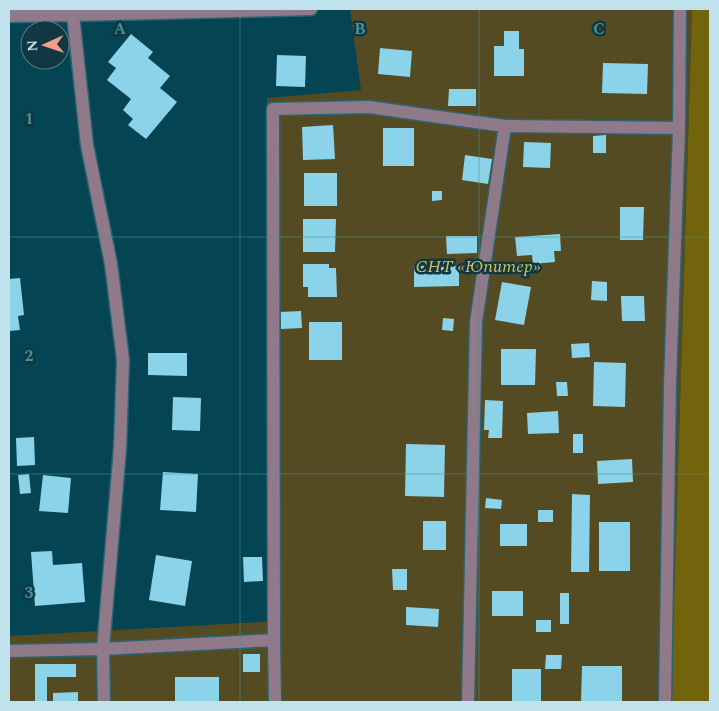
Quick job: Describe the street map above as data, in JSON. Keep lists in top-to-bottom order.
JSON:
{
  "parks": ["СНТ «Юпитер»"],
  "north": "left",
  "grid": {
    "columns": ["A", "B", "C"],
    "rows": ["1", "2", "3"]
  }
}
